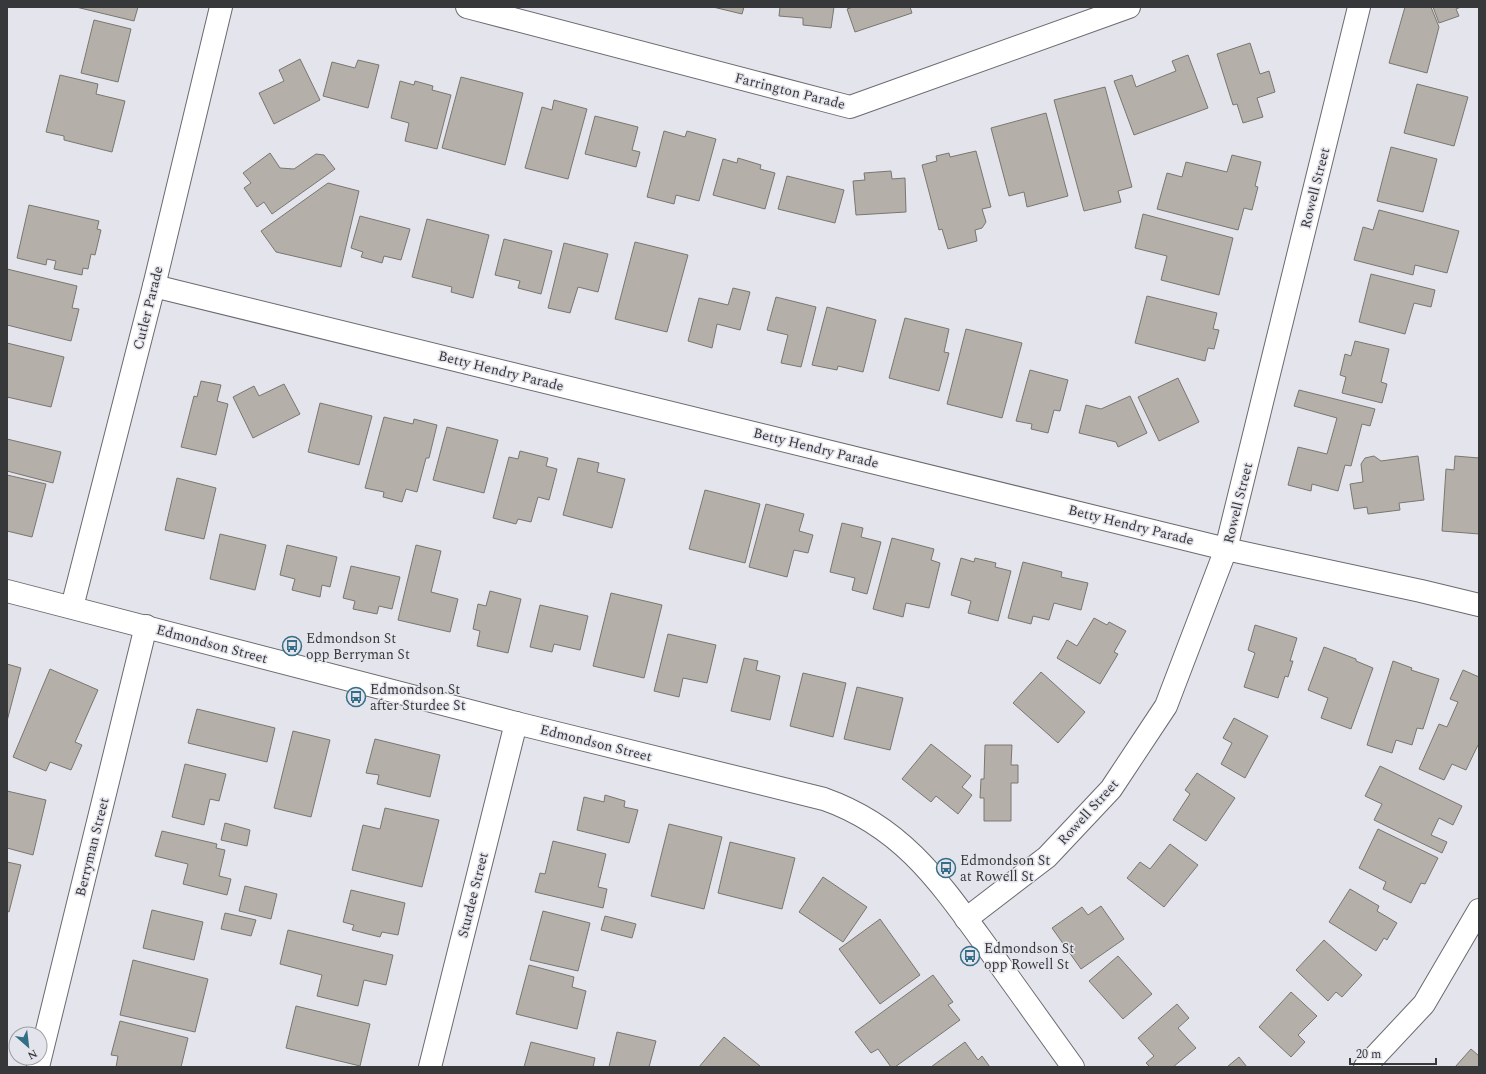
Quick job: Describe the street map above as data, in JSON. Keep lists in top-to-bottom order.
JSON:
{
  "streets": {
    "street": [
      "Farrington Parade",
      "Rowell Street",
      "Cutler Parade",
      "Betty Hendry Parade",
      "Edmondson Street",
      "Berryman Street",
      "Sturdee Street"
    ]
  },
  "crossings": [
    ["Rowell Street", "Betty Hendry Parade"],
    ["Rowell Street", "Edmondson Street"],
    ["Cutler Parade", "Betty Hendry Parade"],
    ["Cutler Parade", "Edmondson Street"],
    ["Edmondson Street", "Berryman Street"],
    ["Edmondson Street", "Sturdee Street"]
  ],
  "places": {
    "bus stop": [
      "Edmondson St opp Berryman St",
      "Edmondson St after Sturdee St",
      "Edmondson St at Rowell St",
      "Edmondson St opp Rowell St"
    ]
  },
  "scale_bar": "20 m",
  "north": "bottom right"
}
